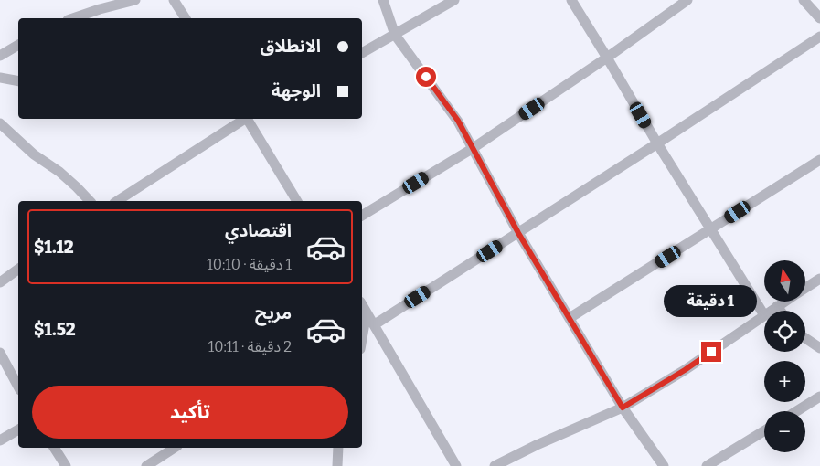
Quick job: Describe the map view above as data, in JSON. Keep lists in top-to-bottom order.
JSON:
{
  "north": "top",
  "page": {
    "banner": ["الانطلاق", "الوجهة"],
    "list": [
      {
        "name": "اقتصادي",
        "note": "1 دقيقة · 10:10",
        "value": "$1.12"
      },
      {
        "name": "مريح",
        "note": "2 دقيقة · 10:11",
        "value": "$1.52"
      }
    ],
    "map_buttons": ["+", "−"],
    "bubble": "1 دقيقة",
    "buttons": "تأكيد"
  }
}
